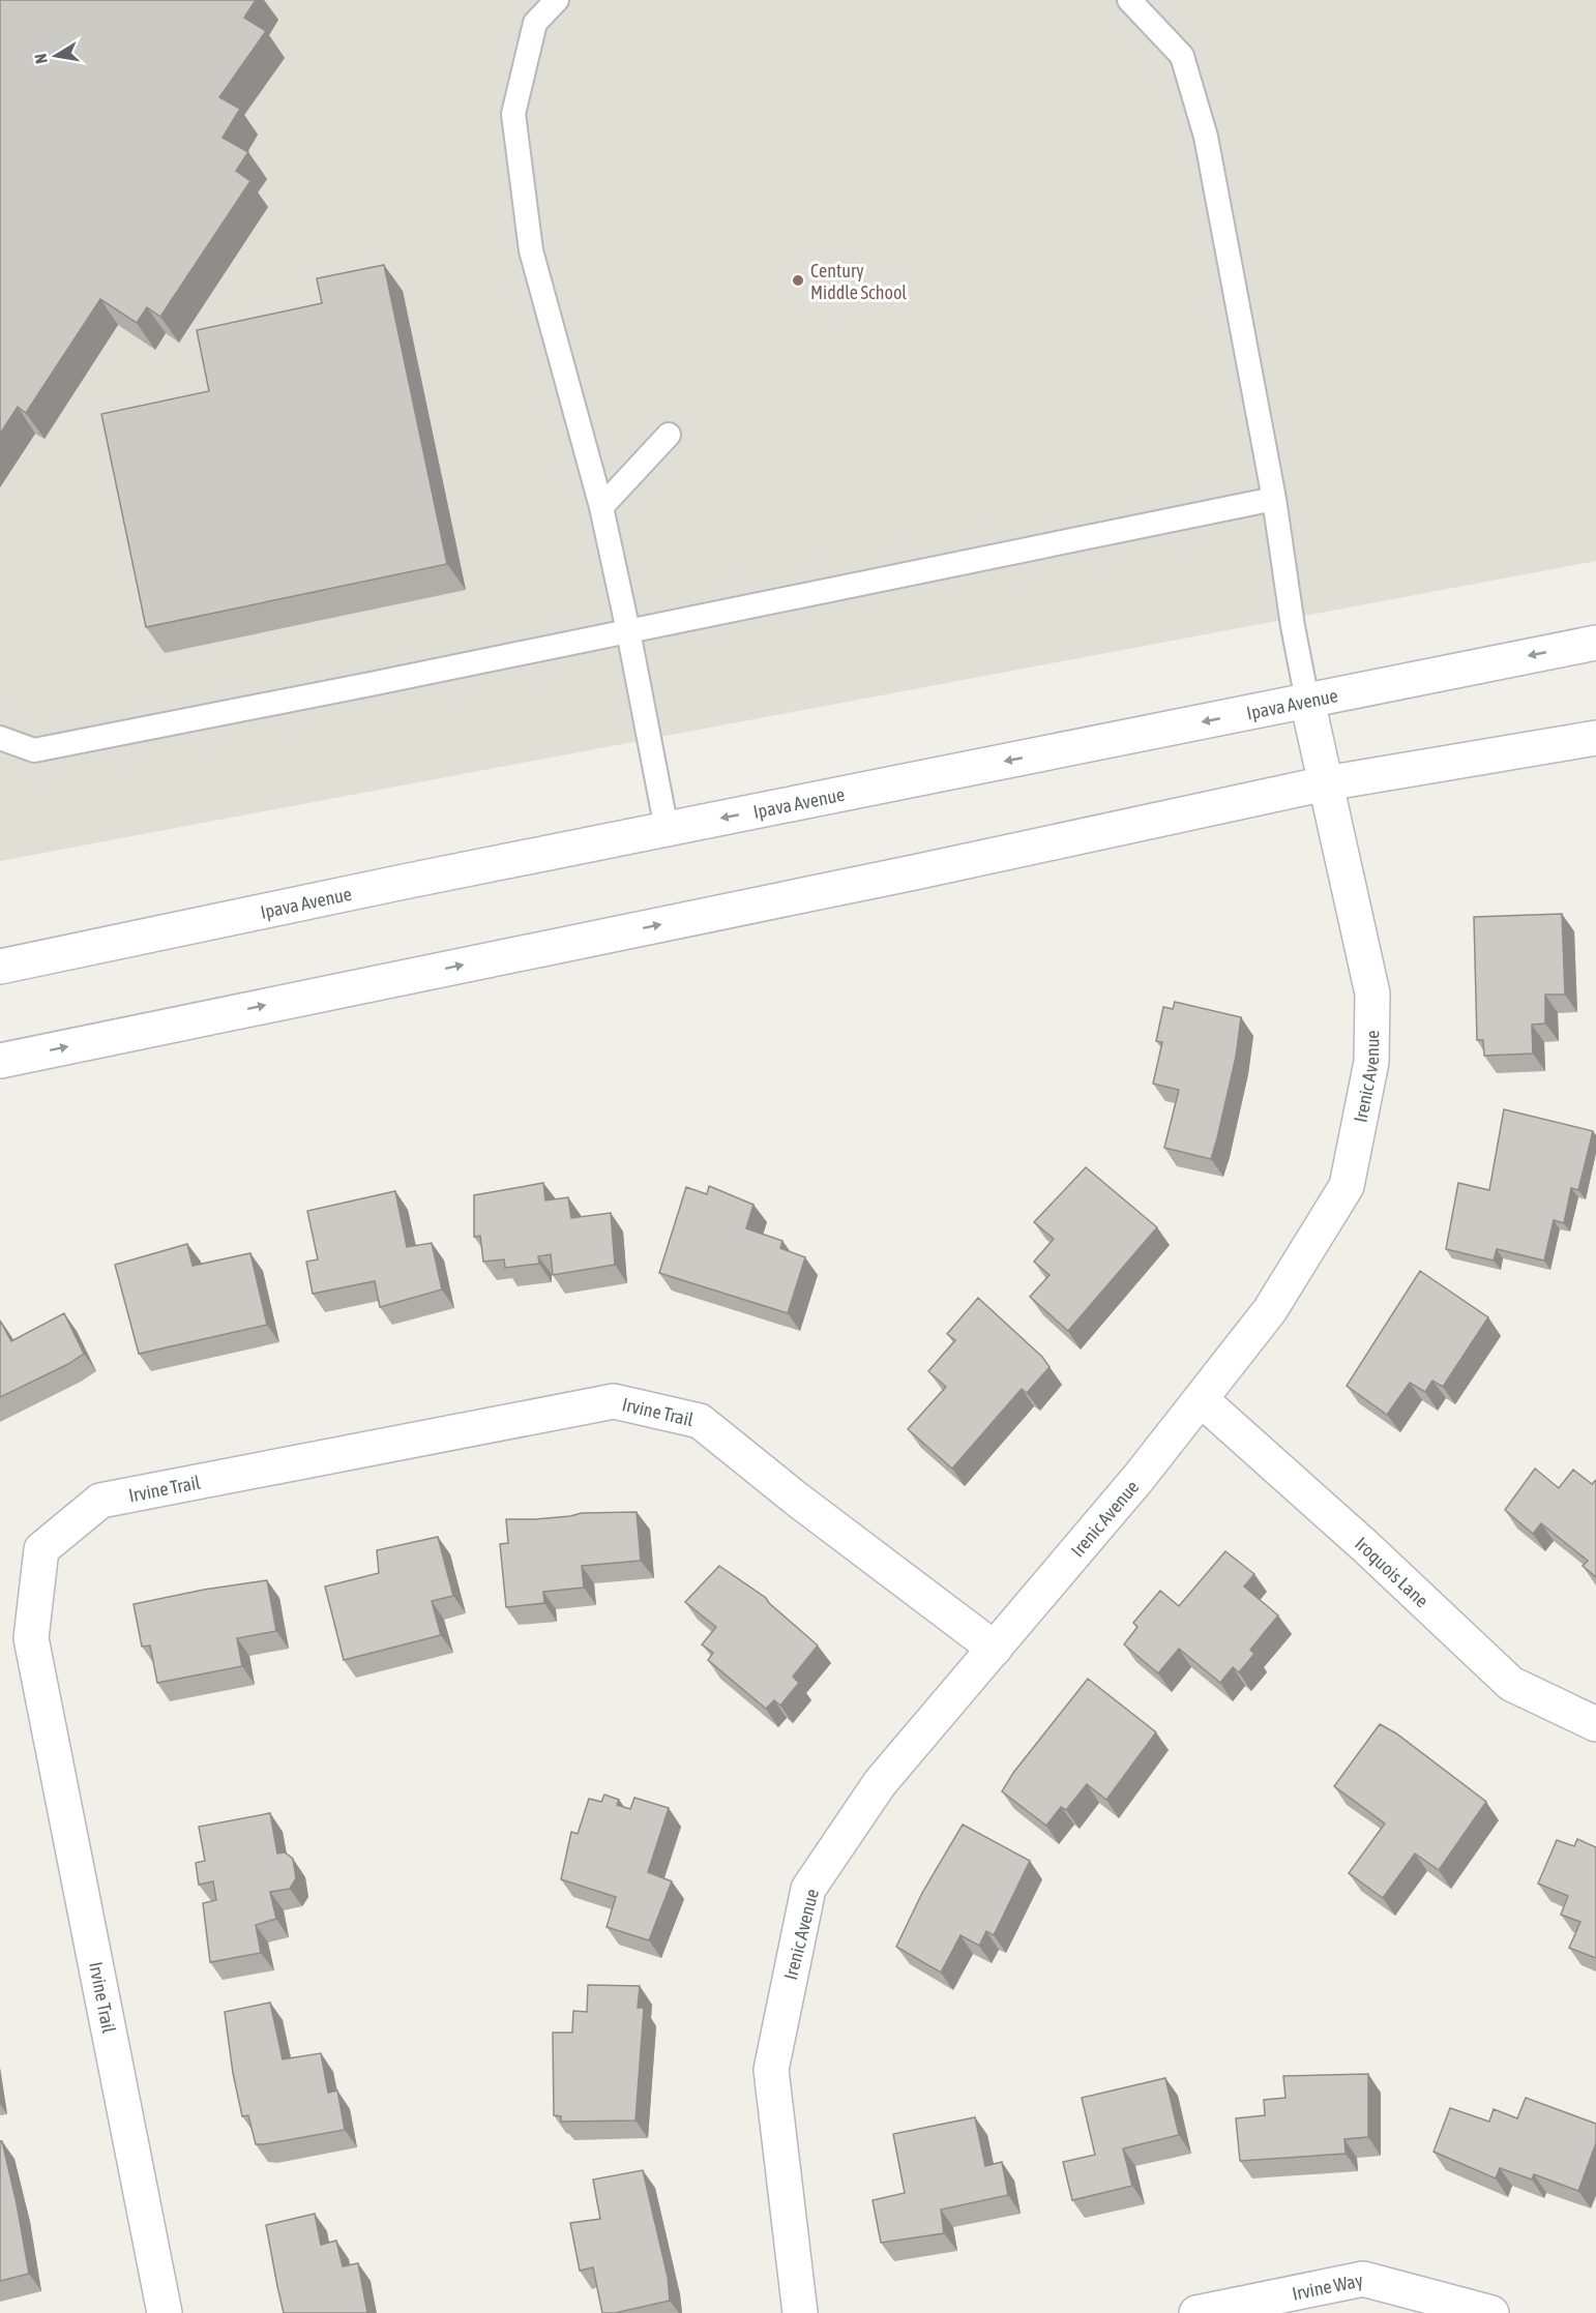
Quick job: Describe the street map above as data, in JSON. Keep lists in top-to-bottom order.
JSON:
{
  "streets": {
    "street": [
      "Ipava Avenue",
      "Irenic Avenue",
      "Irvine Trail",
      "Iroquois Lane",
      "Irvine Way"
    ]
  },
  "crossings": [
    ["Ipava Avenue", "Irenic Avenue"],
    ["Irenic Avenue", "Irvine Trail"],
    ["Irenic Avenue", "Iroquois Lane"]
  ],
  "places": ["Century Middle School"],
  "north": "left"
}
